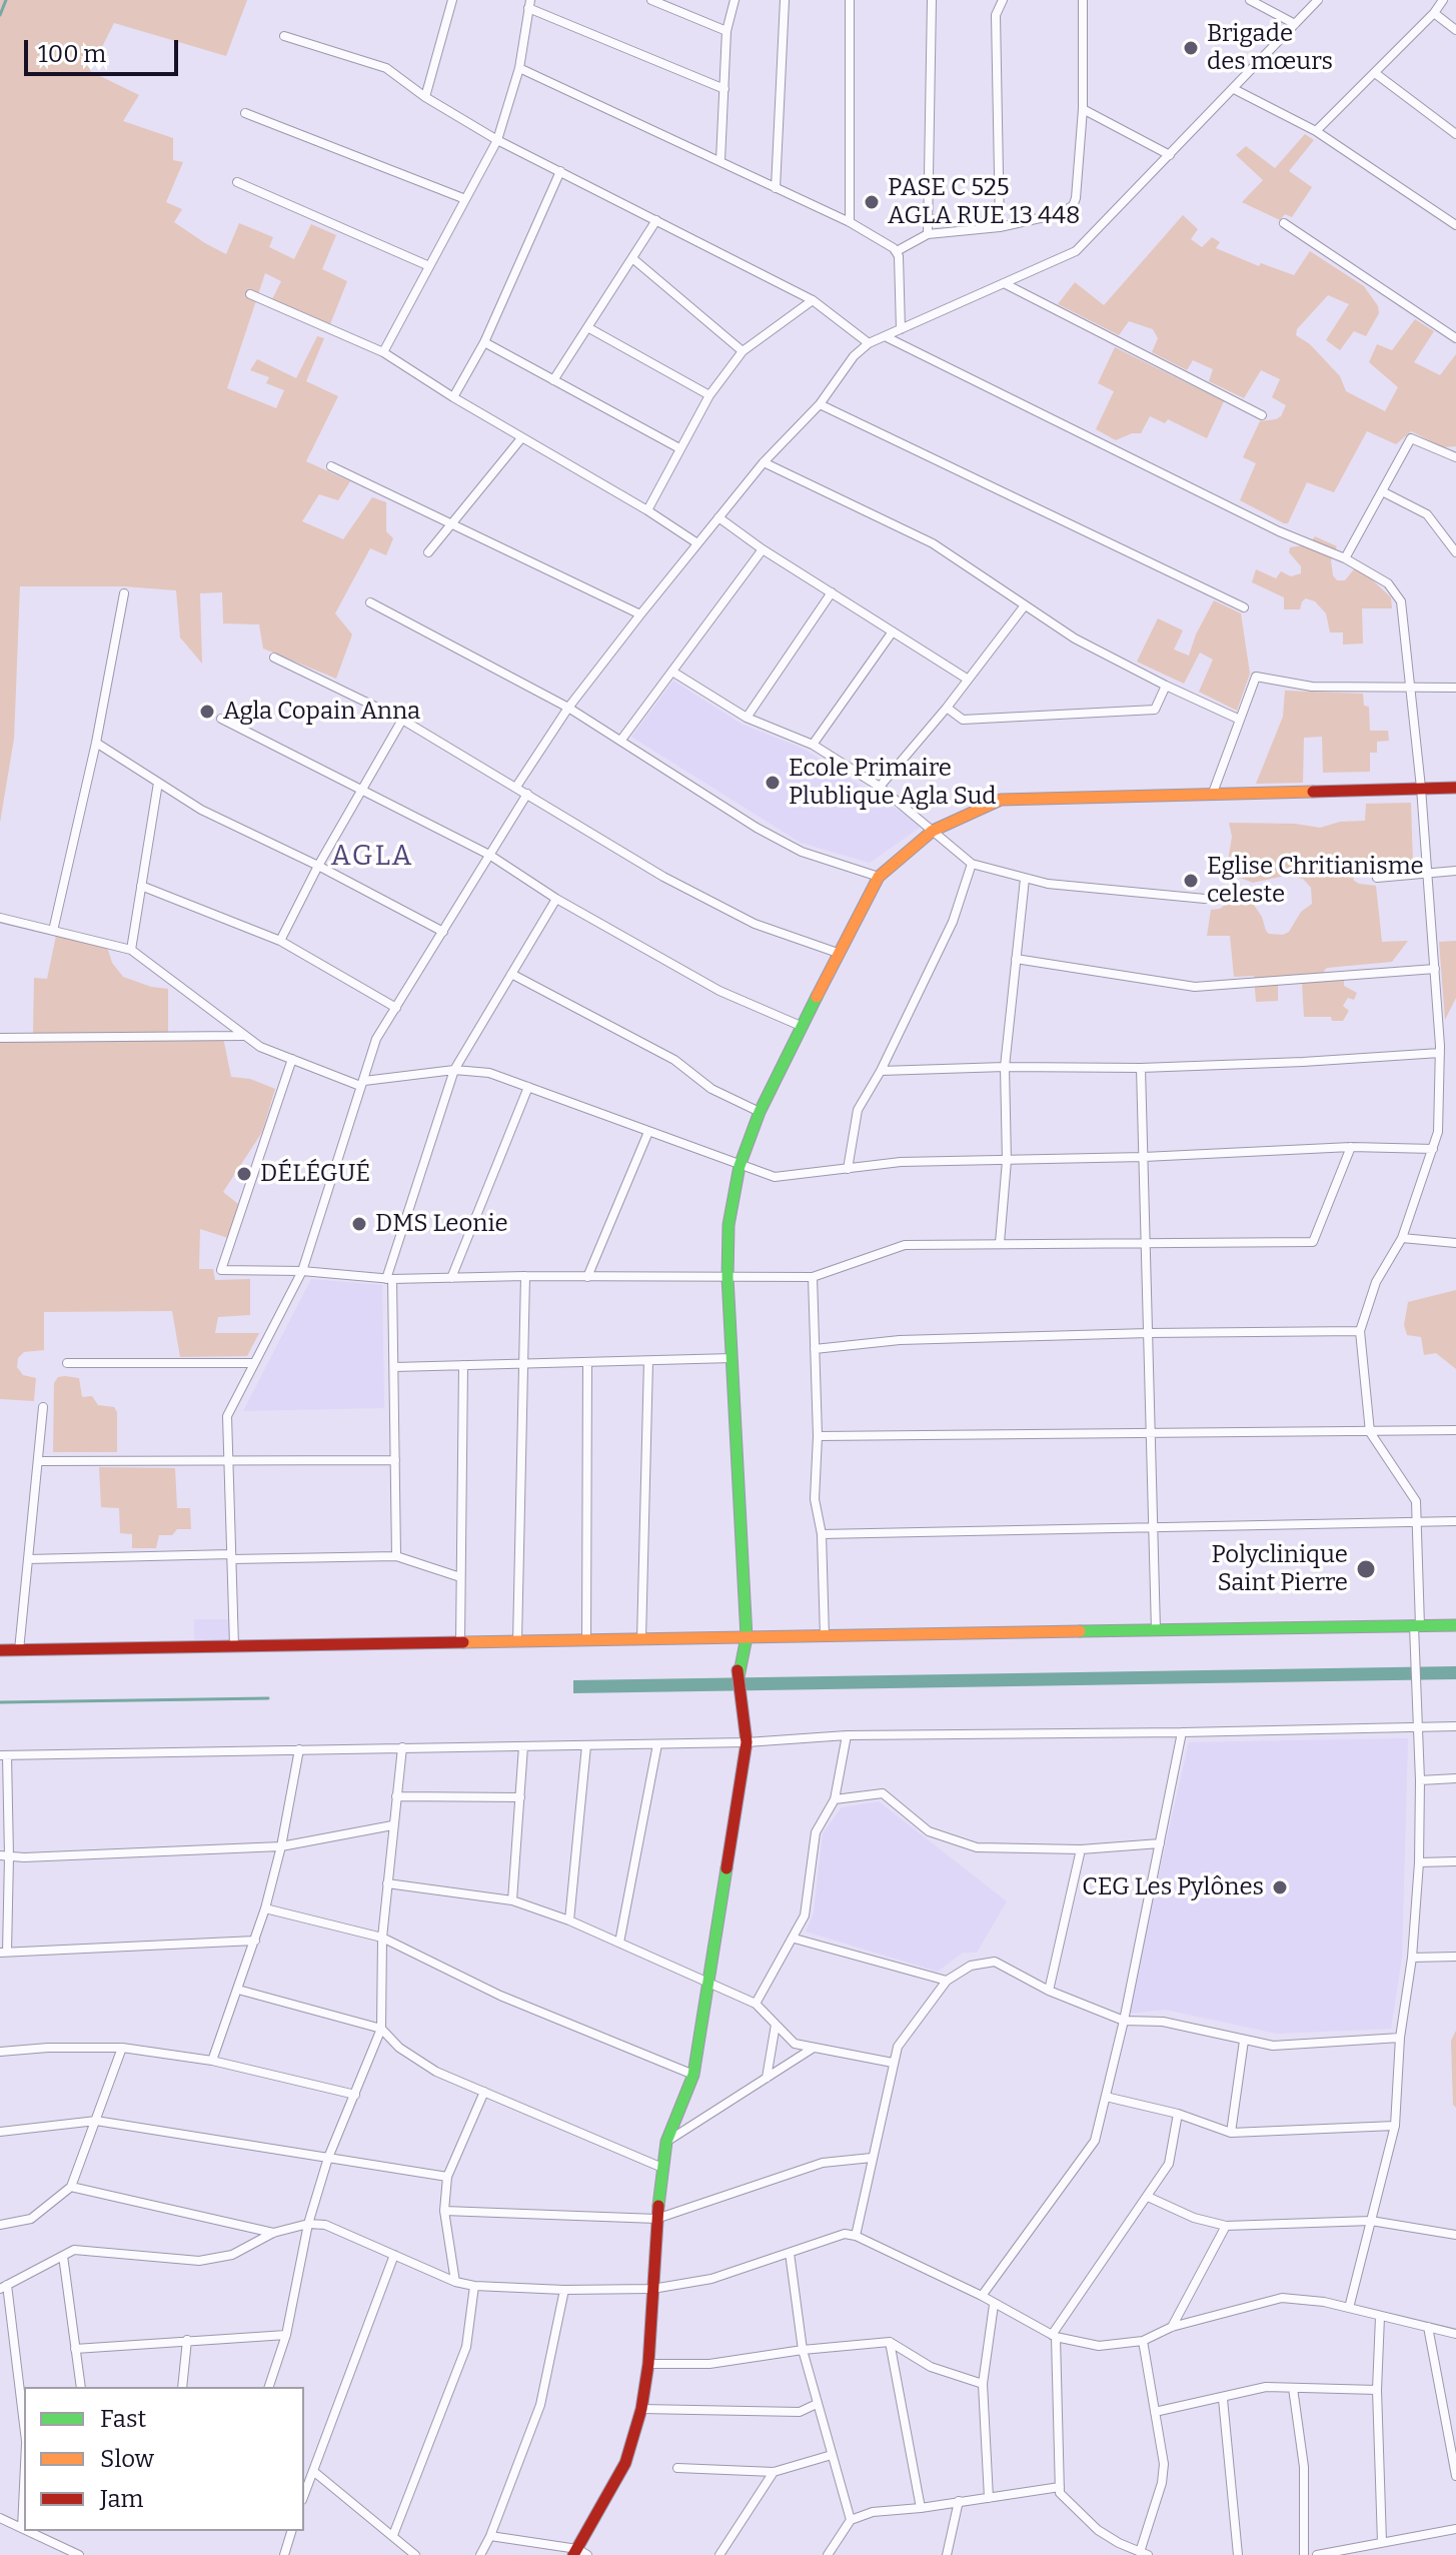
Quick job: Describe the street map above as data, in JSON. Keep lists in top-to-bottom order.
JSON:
{
  "districts": ["AGLA"],
  "places": [
    "Brigade des mœurs",
    "PASE C 525 AGLA RUE 13 448",
    "Agla Copain Anna",
    "Ecole Primaire Plublique Agla Sud",
    "Eglise Chritianisme celeste",
    "DÉLÉGUÉ",
    "DMS Leonie",
    "Polyclinique Saint Pierre",
    "CEG Les Pylônes"
  ],
  "legend": ["Fast", "Slow", "Jam"],
  "scale_bar": "100 m"
}
